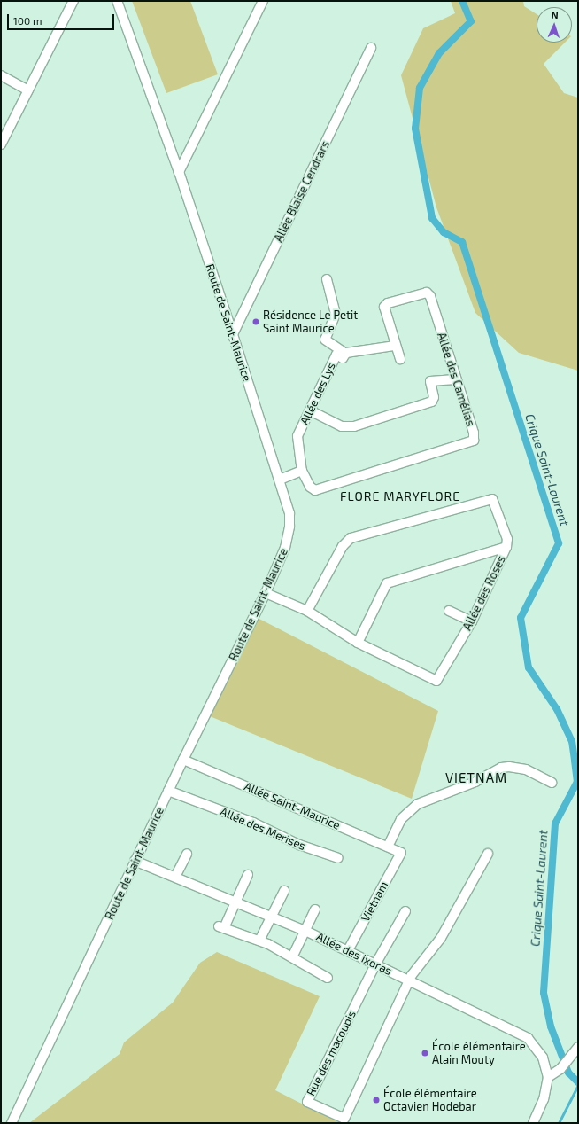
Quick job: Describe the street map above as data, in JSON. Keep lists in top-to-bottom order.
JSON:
{
  "streets": {
    "street": [
      "Allée Blaise Cendrars",
      "Route de Saint-Maurice",
      "Allée des Camélias",
      "Allée des Lys",
      "Allée des Roses",
      "Allée Saint-Maurice",
      "Allée des Merises",
      "Vietnam",
      "Allée des ixoras",
      "Rue des macoupis"
    ]
  },
  "crossings": [
    ["Allée Blaise Cendrars", "Route de Saint-Maurice"],
    ["Route de Saint-Maurice", "Allée des Roses"],
    ["Route de Saint-Maurice", "Allée Saint-Maurice"],
    ["Route de Saint-Maurice", "Allée des Merises"],
    ["Route de Saint-Maurice", "Allée des ixoras"],
    ["Allée des Camélias", "Allée des Lys"],
    ["Allée Saint-Maurice", "Vietnam"],
    ["Vietnam", "Allée des ixoras"],
    ["Allée des ixoras", "Rue des macoupis"]
  ],
  "districts": ["FLORE MARYFLORE", "VIETNAM"],
  "water": ["Crique Saint-Laurent"],
  "places": ["Résidence Le Petit Saint Maurice", "École élémentaire Alain Mouty", "École élémentaire Octavien Hodebar"],
  "scale_bar": "100 m",
  "north": "top"
}
